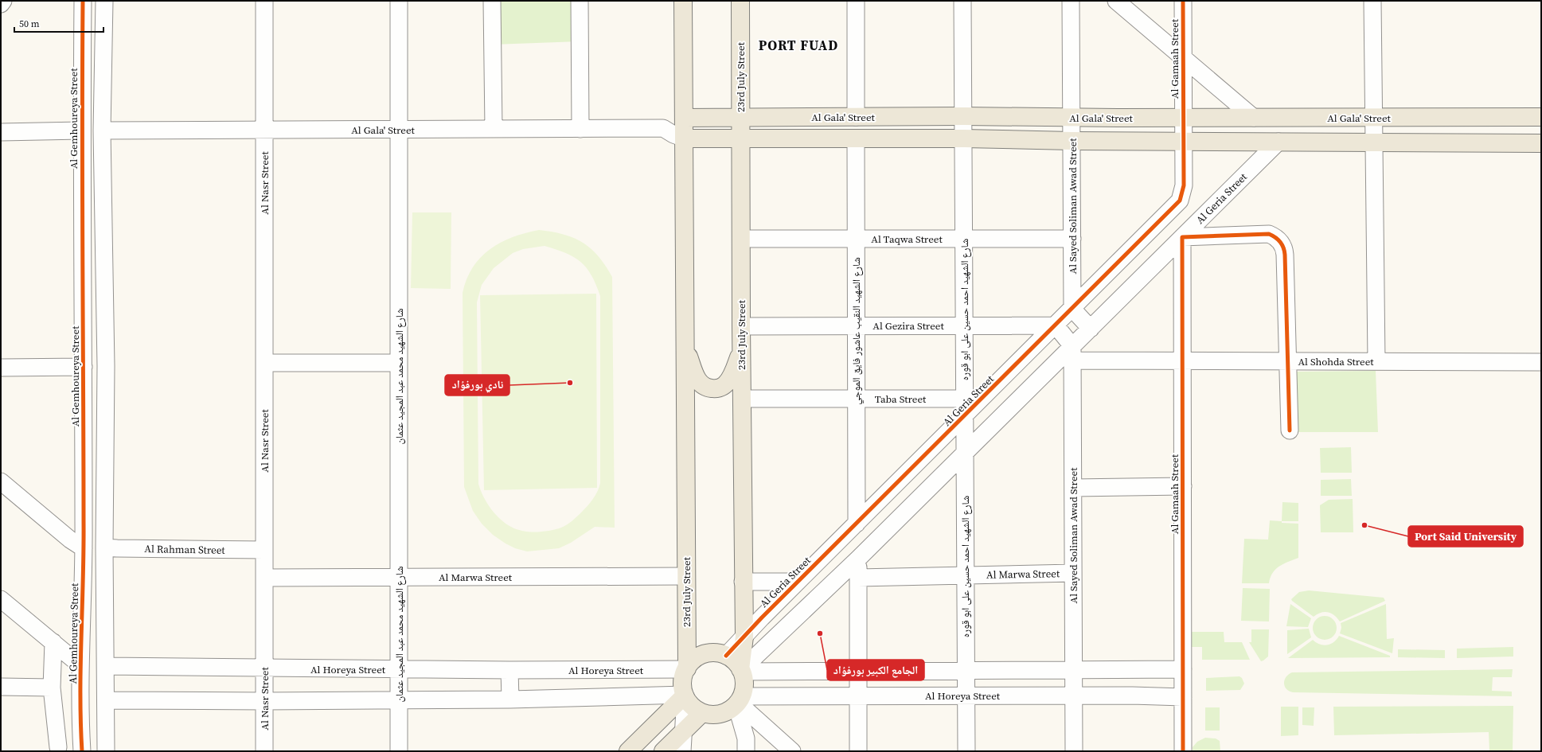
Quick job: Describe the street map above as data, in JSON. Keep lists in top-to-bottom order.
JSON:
{
  "streets": {
    "main road": ["23rd July Street", "Al Gala' Street"],
    "street": [
      "Al Gamaah Street",
      "Al Gemhoureya Street",
      "Al Nasr Street",
      "Al Geria Street",
      "Al Sayed Soliman Awad Street",
      "Al Taqwa Street",
      "شارع الشهيد احمد حسين على ابو قوره",
      "Al Gezira Street",
      "شارع الشهيد النقيب عاشور فايق الموجي",
      "Al Shohda Street",
      "شارع الشهيد محمد عبد المجيد عثمان",
      "Taba Street",
      "Al Rahman Street",
      "Al Marwa Street",
      "Al Horeya Street"
    ]
  },
  "crossings": [
    ["Al Gamaah Street", "Al Gala' Street"],
    ["Al Gamaah Street", "Al Geria Street"],
    ["Al Gamaah Street", "Al Shohda Street"],
    ["Al Gamaah Street", "Al Horeya Street"],
    ["23rd July Street", "Al Gala' Street"],
    ["23rd July Street", "Al Geria Street"],
    ["23rd July Street", "Al Taqwa Street"],
    ["23rd July Street", "Al Gezira Street"],
    ["23rd July Street", "Taba Street"],
    ["23rd July Street", "Al Marwa Street"],
    ["23rd July Street", "Al Horeya Street"],
    ["Al Gala' Street", "Al Nasr Street"],
    ["Al Gala' Street", "Al Geria Street"],
    ["Al Gala' Street", "Al Sayed Soliman Awad Street"],
    ["Al Gala' Street", "شارع الشهيد احمد حسين على ابو قوره"],
    ["Al Gala' Street", "شارع الشهيد النقيب عاشور فايق الموجي"],
    ["Al Gala' Street", "شارع الشهيد محمد عبد المجيد عثمان"],
    ["Al Nasr Street", "Al Rahman Street"],
    ["Al Nasr Street", "Al Marwa Street"],
    ["Al Nasr Street", "Al Horeya Street"],
    ["Al Geria Street", "Al Sayed Soliman Awad Street"],
    ["Al Geria Street", "شارع الشهيد احمد حسين على ابو قوره"],
    ["Al Geria Street", "Al Gezira Street"],
    ["Al Geria Street", "شارع الشهيد النقيب عاشور فايق الموجي"],
    ["Al Geria Street", "Al Shohda Street"],
    ["Al Geria Street", "Taba Street"],
    ["Al Geria Street", "Al Horeya Street"],
    ["Al Sayed Soliman Awad Street", "Al Taqwa Street"],
    ["Al Sayed Soliman Awad Street", "Al Shohda Street"],
    ["Al Sayed Soliman Awad Street", "Al Marwa Street"],
    ["Al Sayed Soliman Awad Street", "Al Horeya Street"],
    ["Al Taqwa Street", "شارع الشهيد احمد حسين على ابو قوره"],
    ["Al Taqwa Street", "شارع الشهيد النقيب عاشور فايق الموجي"],
    ["شارع الشهيد احمد حسين على ابو قوره", "Al Gezira Street"],
    ["شارع الشهيد احمد حسين على ابو قوره", "Taba Street"],
    ["شارع الشهيد احمد حسين على ابو قوره", "Al Marwa Street"],
    ["شارع الشهيد احمد حسين على ابو قوره", "Al Horeya Street"],
    ["Al Gezira Street", "شارع الشهيد النقيب عاشور فايق الموجي"],
    ["شارع الشهيد النقيب عاشور فايق الموجي", "Taba Street"],
    ["شارع الشهيد محمد عبد المجيد عثمان", "Al Marwa Street"],
    ["شارع الشهيد محمد عبد المجيد عثمان", "Al Horeya Street"]
  ],
  "districts": ["PORT FUAD"],
  "places": ["نادي بورفؤاد", "Port Said University", "الجامع الكبير بورفؤاد"],
  "scale_bar": "50 m"
}
